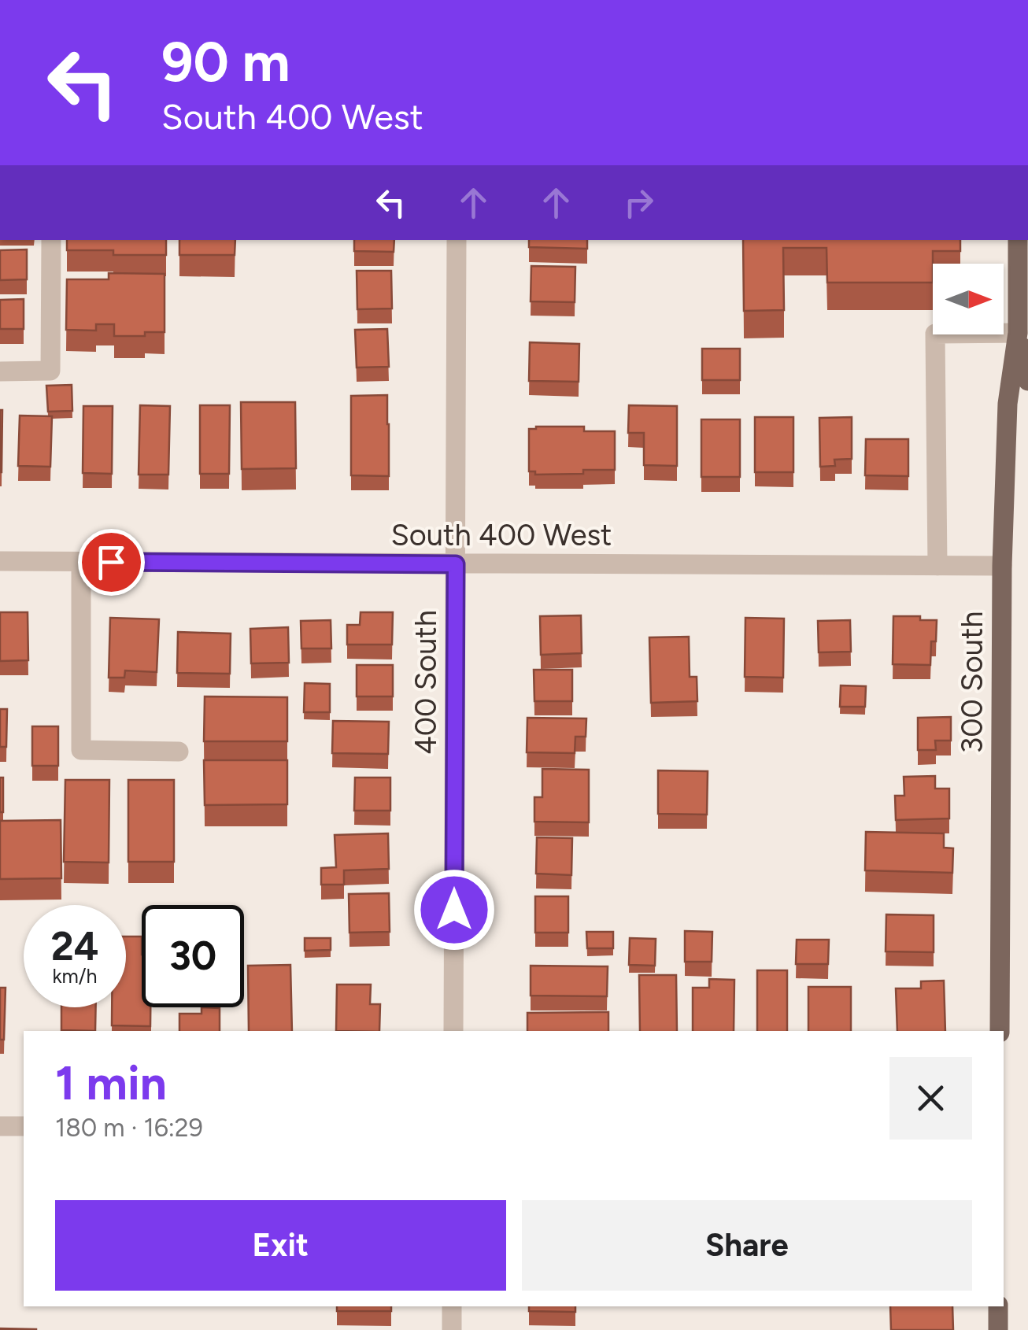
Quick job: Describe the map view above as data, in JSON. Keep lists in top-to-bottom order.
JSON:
{
  "streets": {
    "main road": ["300 South"],
    "street": ["South 400 West", "400 South"]
  },
  "crossings": [
    ["South 400 West", "400 South"],
    ["South 400 West", "300 South"]
  ],
  "north": "right",
  "page": {
    "turn": ["90 m", "South 400 West"],
    "speed": "24 km/h",
    "limit": "30",
    "heading": ["1 min", "180 m · 16:29"],
    "buttons": ["Exit", "Share"]
  }
}
